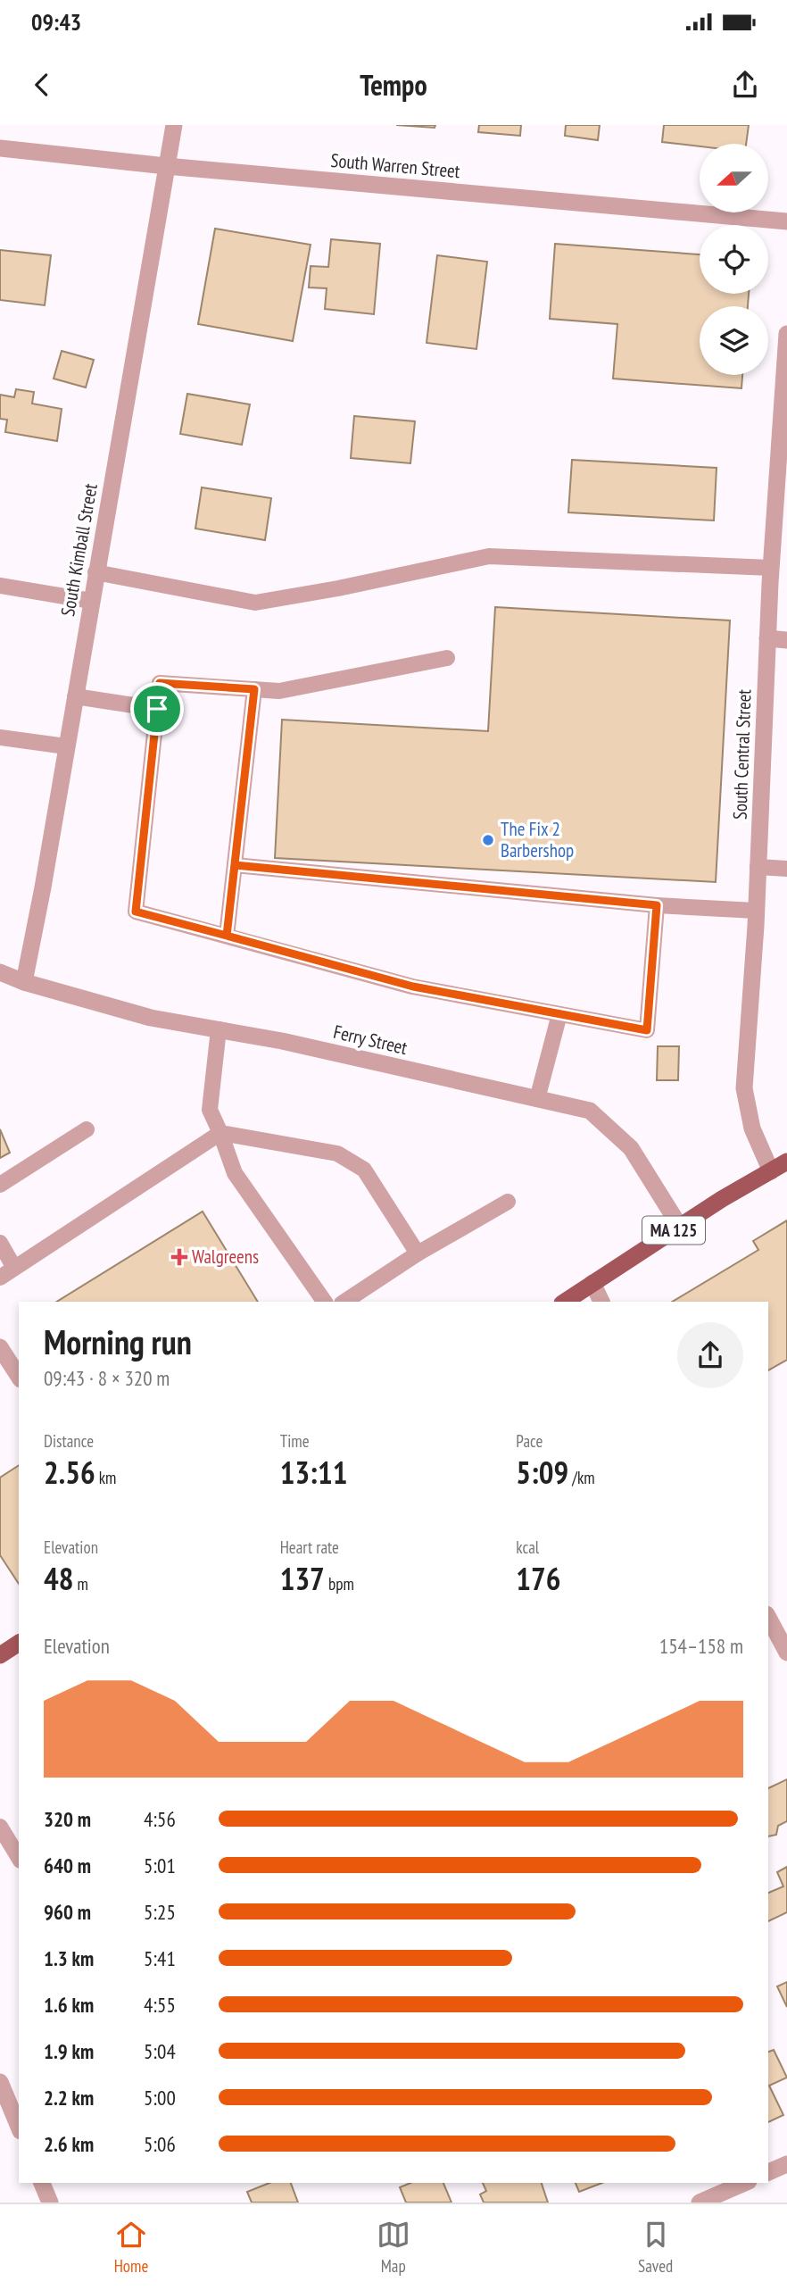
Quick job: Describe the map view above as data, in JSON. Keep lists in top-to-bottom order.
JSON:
{
  "streets": {
    "main road": ["MA 125"],
    "street": [
      "South Warren Street",
      "South Kimball Street",
      "South Central Street",
      "Ferry Street"
    ]
  },
  "crossings": [
    ["South Warren Street", "South Kimball Street"],
    ["South Kimball Street", "Ferry Street"],
    ["South Central Street", "MA 125"],
    ["Ferry Street", "MA 125"]
  ],
  "places": {
    "other": ["The Fix 2 Barbershop"],
    "health": ["Walgreens"]
  },
  "north": "left",
  "page": {
    "status": "09:43",
    "header": "Tempo",
    "heading": ["Morning run", "09:43 · 8 × 320 m"],
    "stats": [
      ["Distance", "2.56 km"],
      ["Time", "13:11"],
      ["Pace", "5:09 /km"],
      ["Elevation", "48 m"],
      ["Heart rate", "137 bpm"],
      ["kcal", "176"]
    ],
    "chart": ["Elevation", "154–158 m"],
    "list": [
      {
        "name": "320 m",
        "note": "4:56"
      },
      {
        "name": "640 m",
        "note": "5:01"
      },
      {
        "name": "960 m",
        "note": "5:25"
      },
      {
        "name": "1.3 km",
        "note": "5:41"
      },
      {
        "name": "1.6 km",
        "note": "4:55"
      },
      {
        "name": "1.9 km",
        "note": "5:04"
      },
      {
        "name": "2.2 km",
        "note": "5:00"
      },
      {
        "name": "2.6 km",
        "note": "5:06"
      }
    ],
    "tabs": ["Home", "Map", "Saved"]
  }
}
